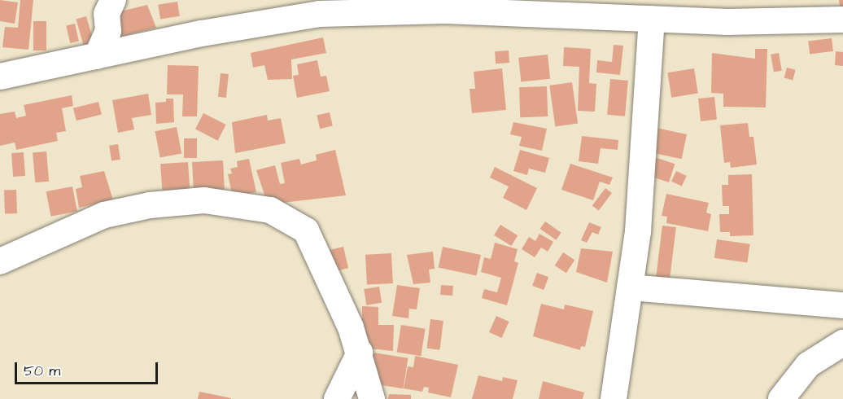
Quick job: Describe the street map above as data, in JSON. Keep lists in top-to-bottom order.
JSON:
{
  "scale_bar": "50 m"
}
